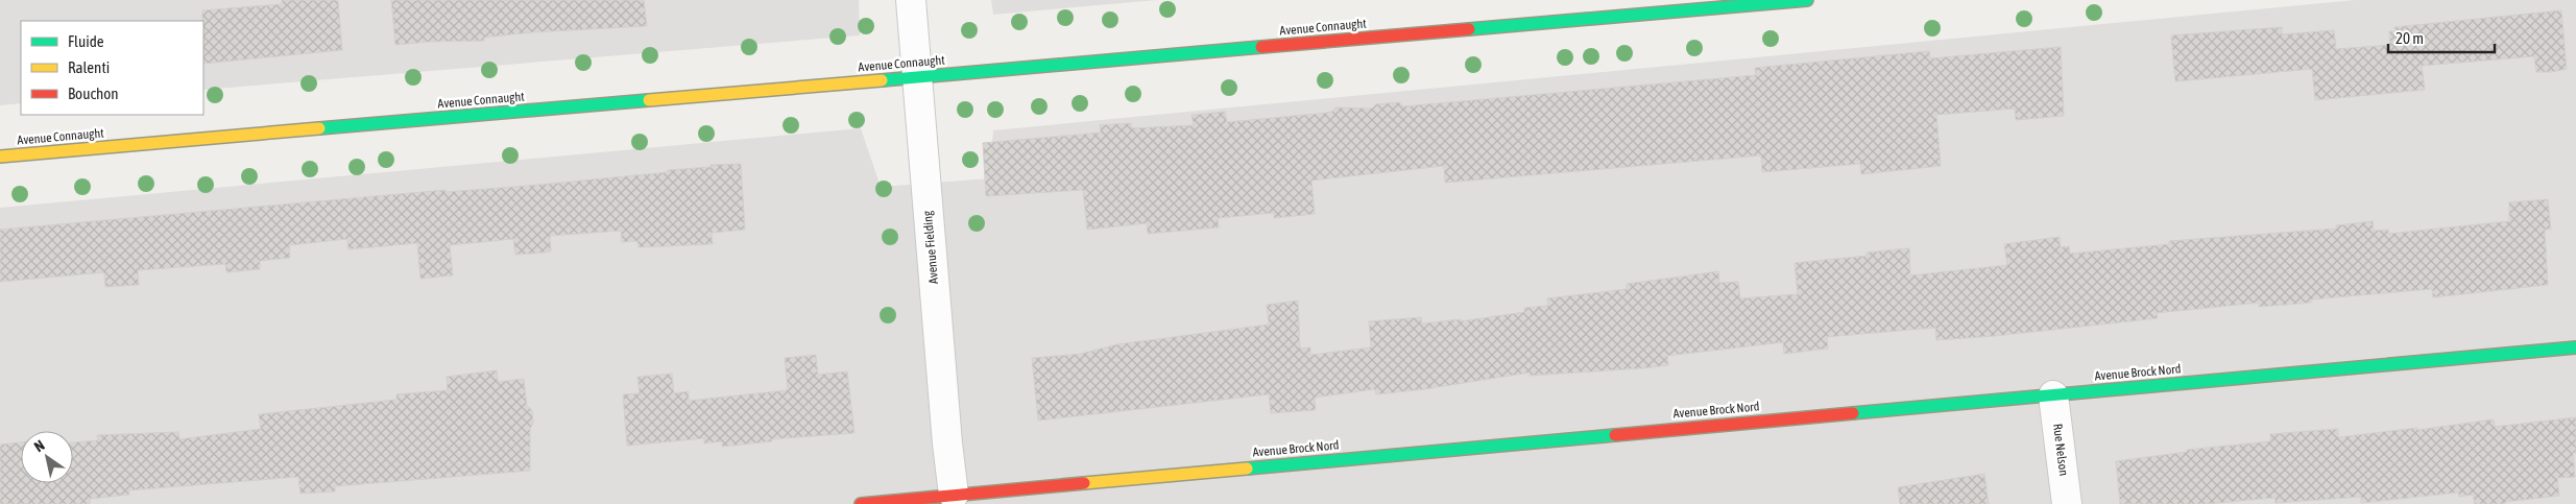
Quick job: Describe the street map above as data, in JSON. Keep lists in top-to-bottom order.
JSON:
{
  "streets": {
    "street": [
      "Avenue Connaught",
      "Avenue Fielding",
      "Avenue Brock Nord",
      "Rue Nelson"
    ]
  },
  "crossings": [
    ["Avenue Connaught", "Avenue Fielding"],
    ["Avenue Fielding", "Avenue Brock Nord"],
    ["Avenue Brock Nord", "Rue Nelson"]
  ],
  "legend": ["Fluide", "Ralenti", "Bouchon"],
  "scale_bar": "20 m",
  "north": "top left"
}
